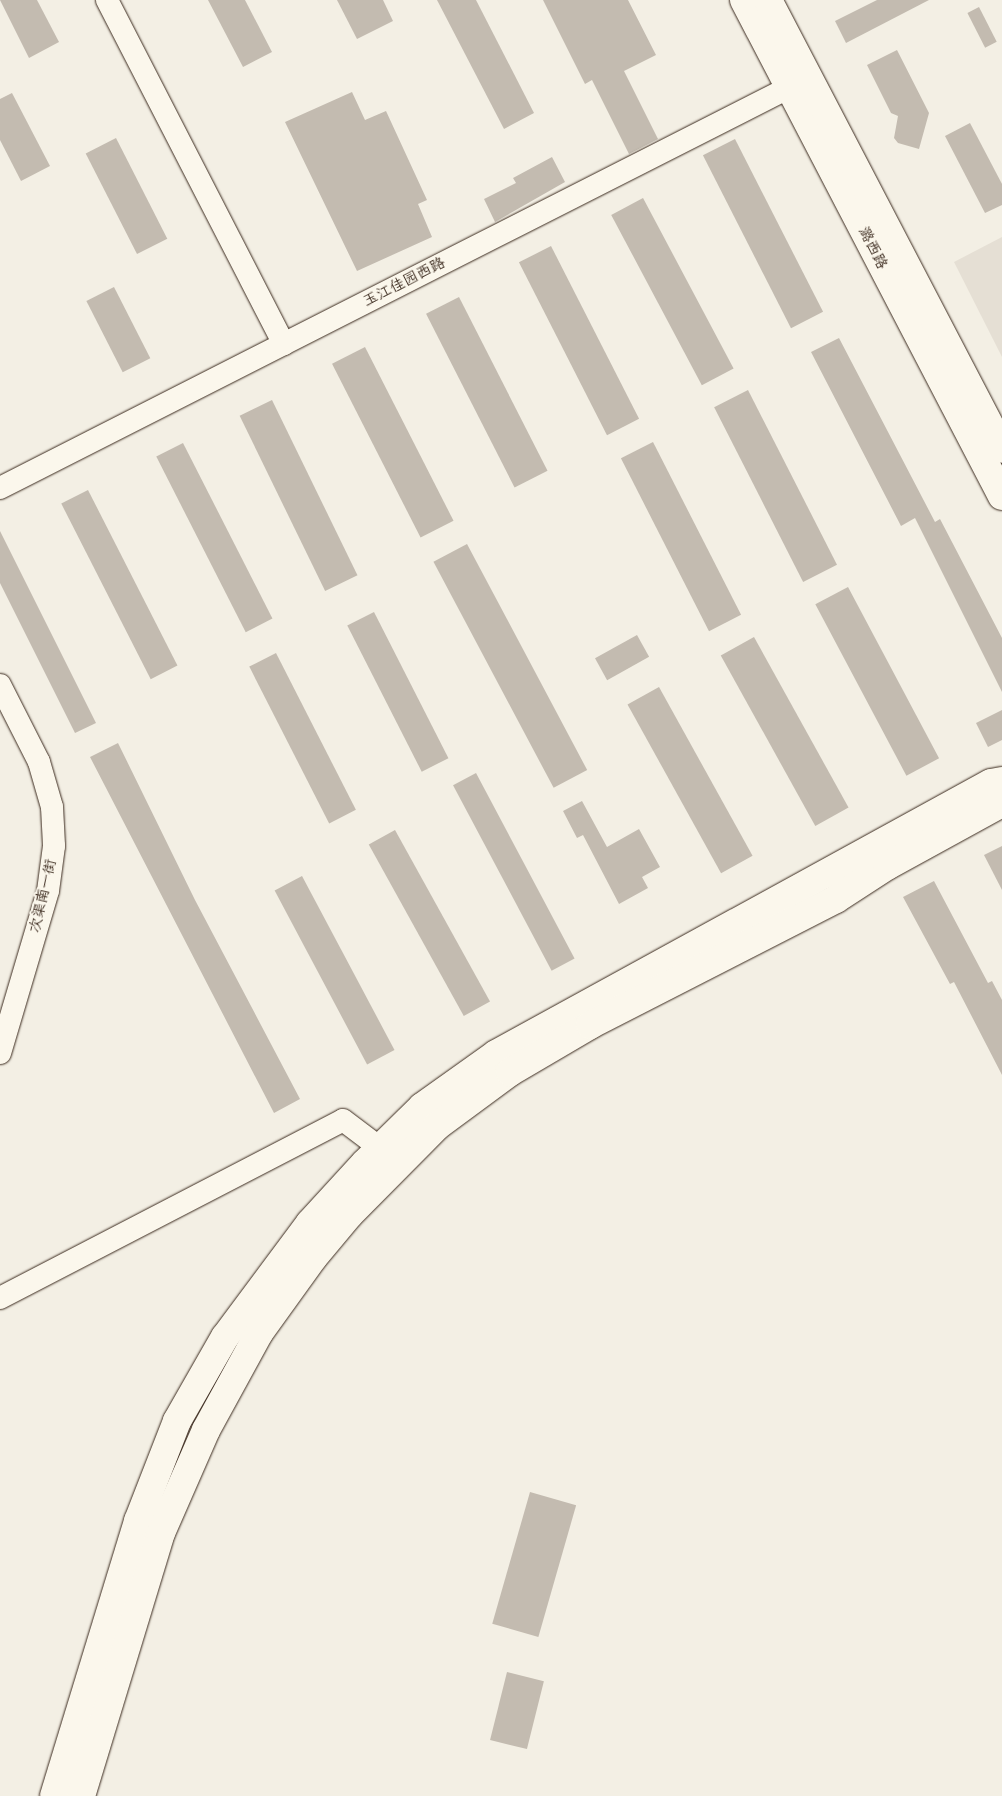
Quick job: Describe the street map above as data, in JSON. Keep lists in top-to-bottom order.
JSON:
{
  "streets": {
    "main road": ["潞西路"],
    "street": ["玉江佳园西路", "次渠南一街"]
  },
  "crossings": [
    ["潞西路", "玉江佳园西路"]
  ]
}
